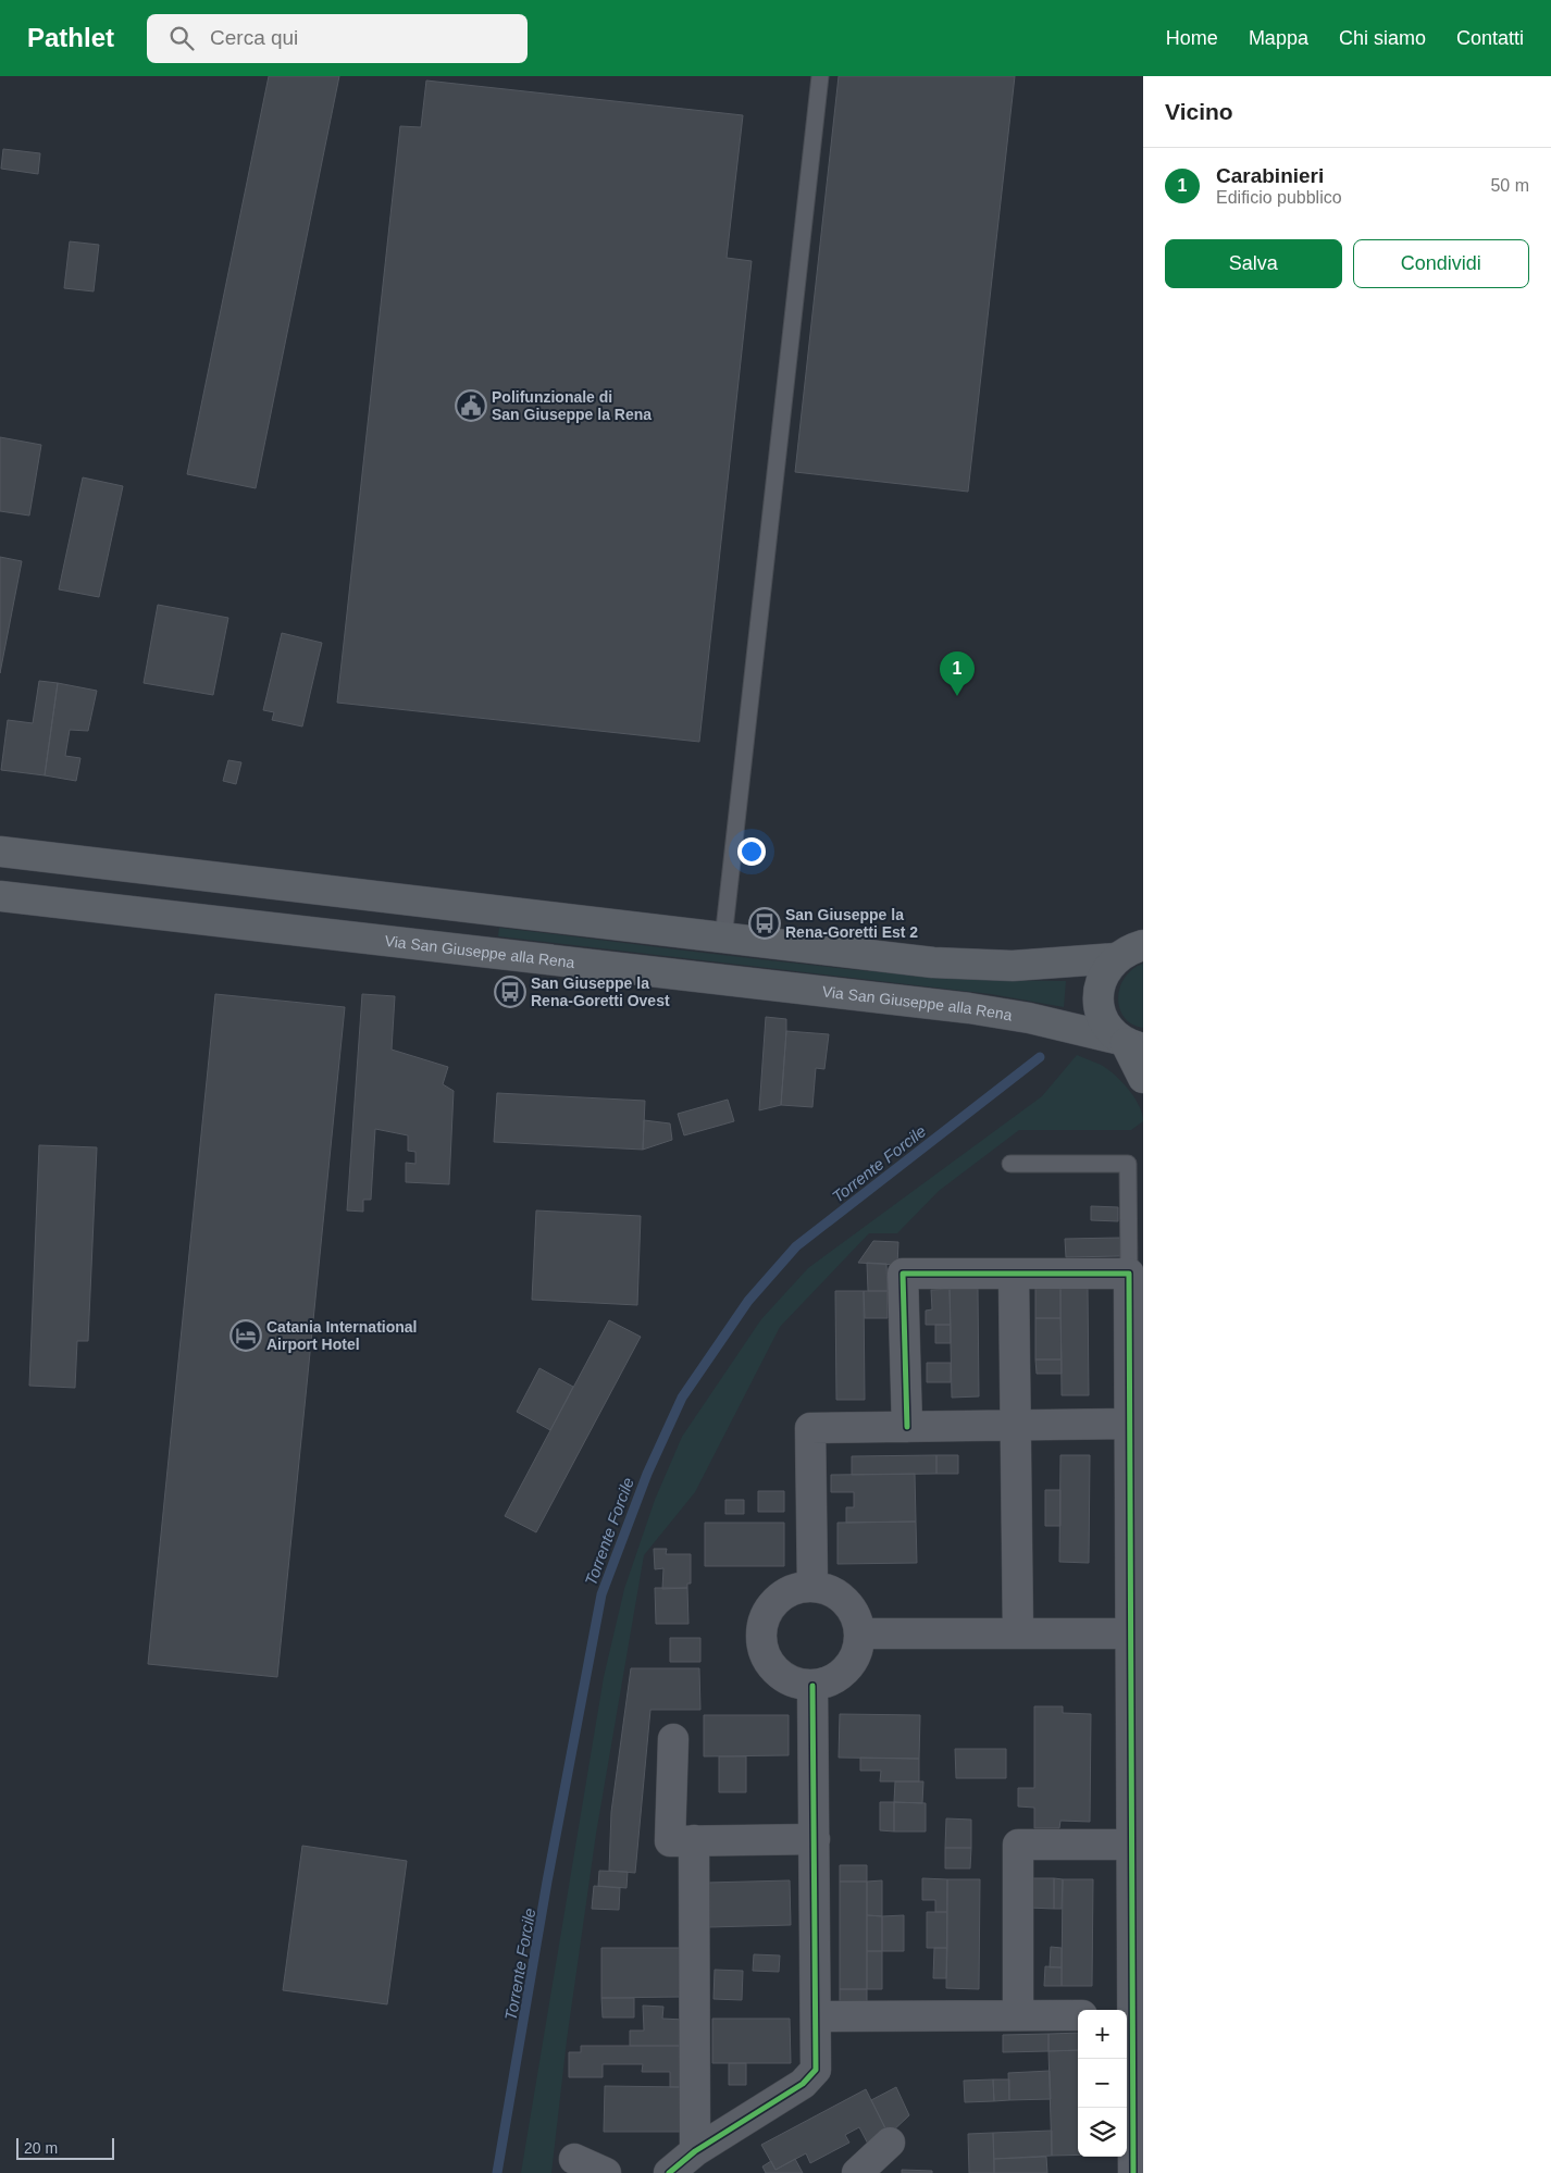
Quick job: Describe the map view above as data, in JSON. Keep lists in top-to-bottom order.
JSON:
{
  "streets": {
    "main road": ["Via San Giuseppe alla Rena"]
  },
  "water": ["Torrente Forcile"],
  "places": {
    "public building": ["Polifunzionale di San Giuseppe la Rena"],
    "bus stop": ["San Giuseppe la Rena-Goretti Est 2", "San Giuseppe la Rena-Goretti Ovest"],
    "hotel": ["Catania International Airport Hotel"]
  },
  "scale_bar": "20 m",
  "page": {
    "header": "Pathlet",
    "search": "Cerca qui",
    "nav": [
      "Home",
      "Mappa",
      "Chi siamo",
      "Contatti"
    ],
    "heading": "Vicino",
    "list": [
      {
        "mark": "1",
        "name": "Carabinieri",
        "note": "Edificio pubblico",
        "value": "50 m"
      }
    ],
    "buttons": ["Salva", "Condividi"],
    "pins": "1",
    "map_buttons": ["+", "−"],
    "scale": "20 m"
  }
}
